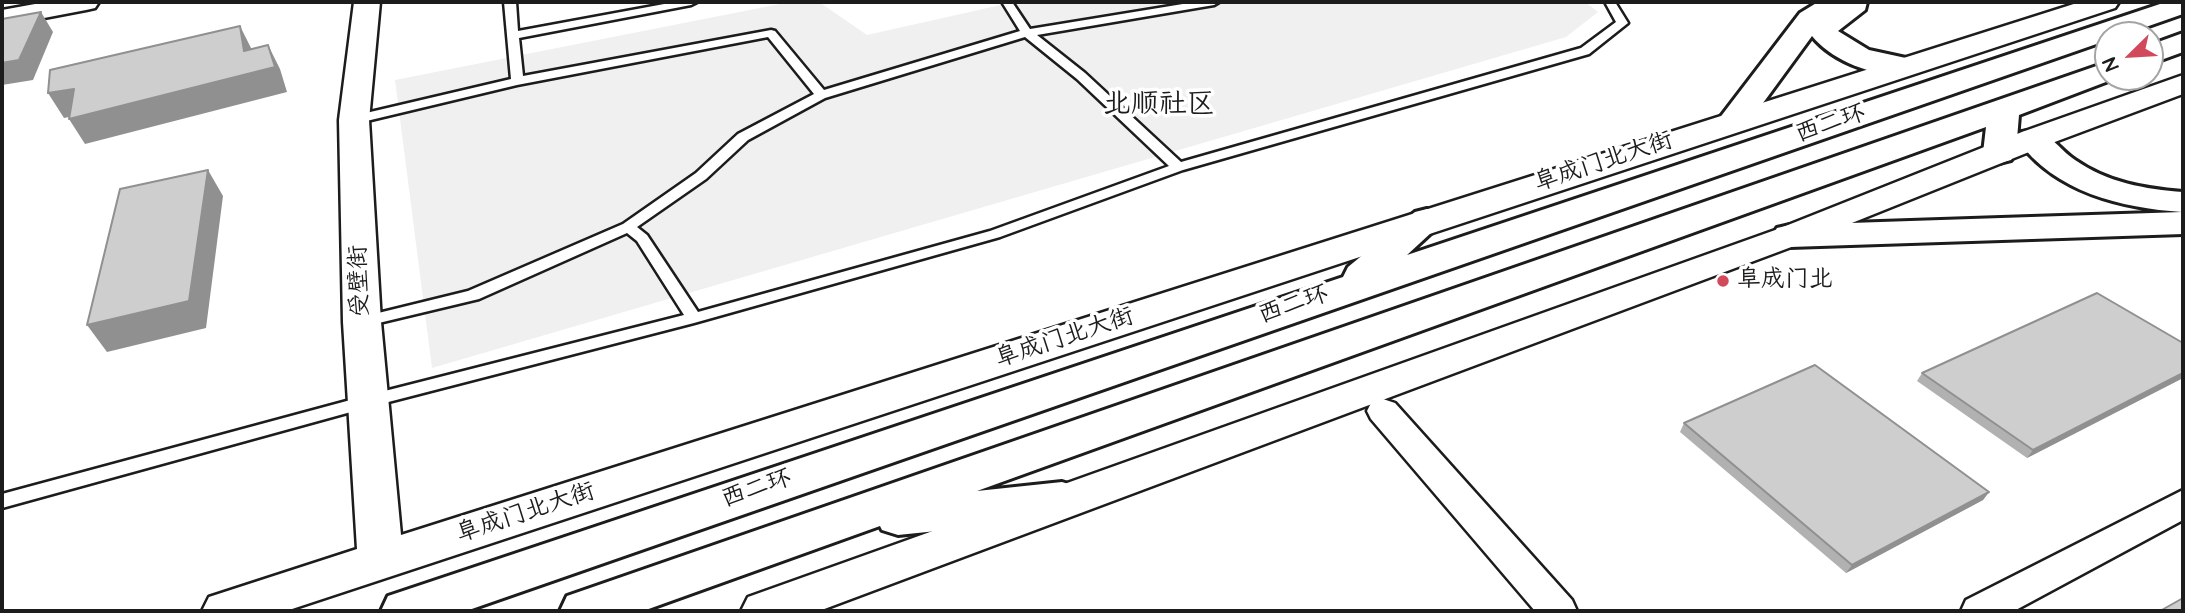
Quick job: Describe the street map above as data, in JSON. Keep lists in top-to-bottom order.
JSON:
{
  "streets": {
    "main road": ["西二环"],
    "street": ["阜成门北大街", "受壁街"]
  },
  "crossings": [
    ["阜成门北大街", "受壁街"]
  ],
  "districts": ["北顺社区"],
  "places": ["阜成门北"],
  "north": "bottom left"
}
